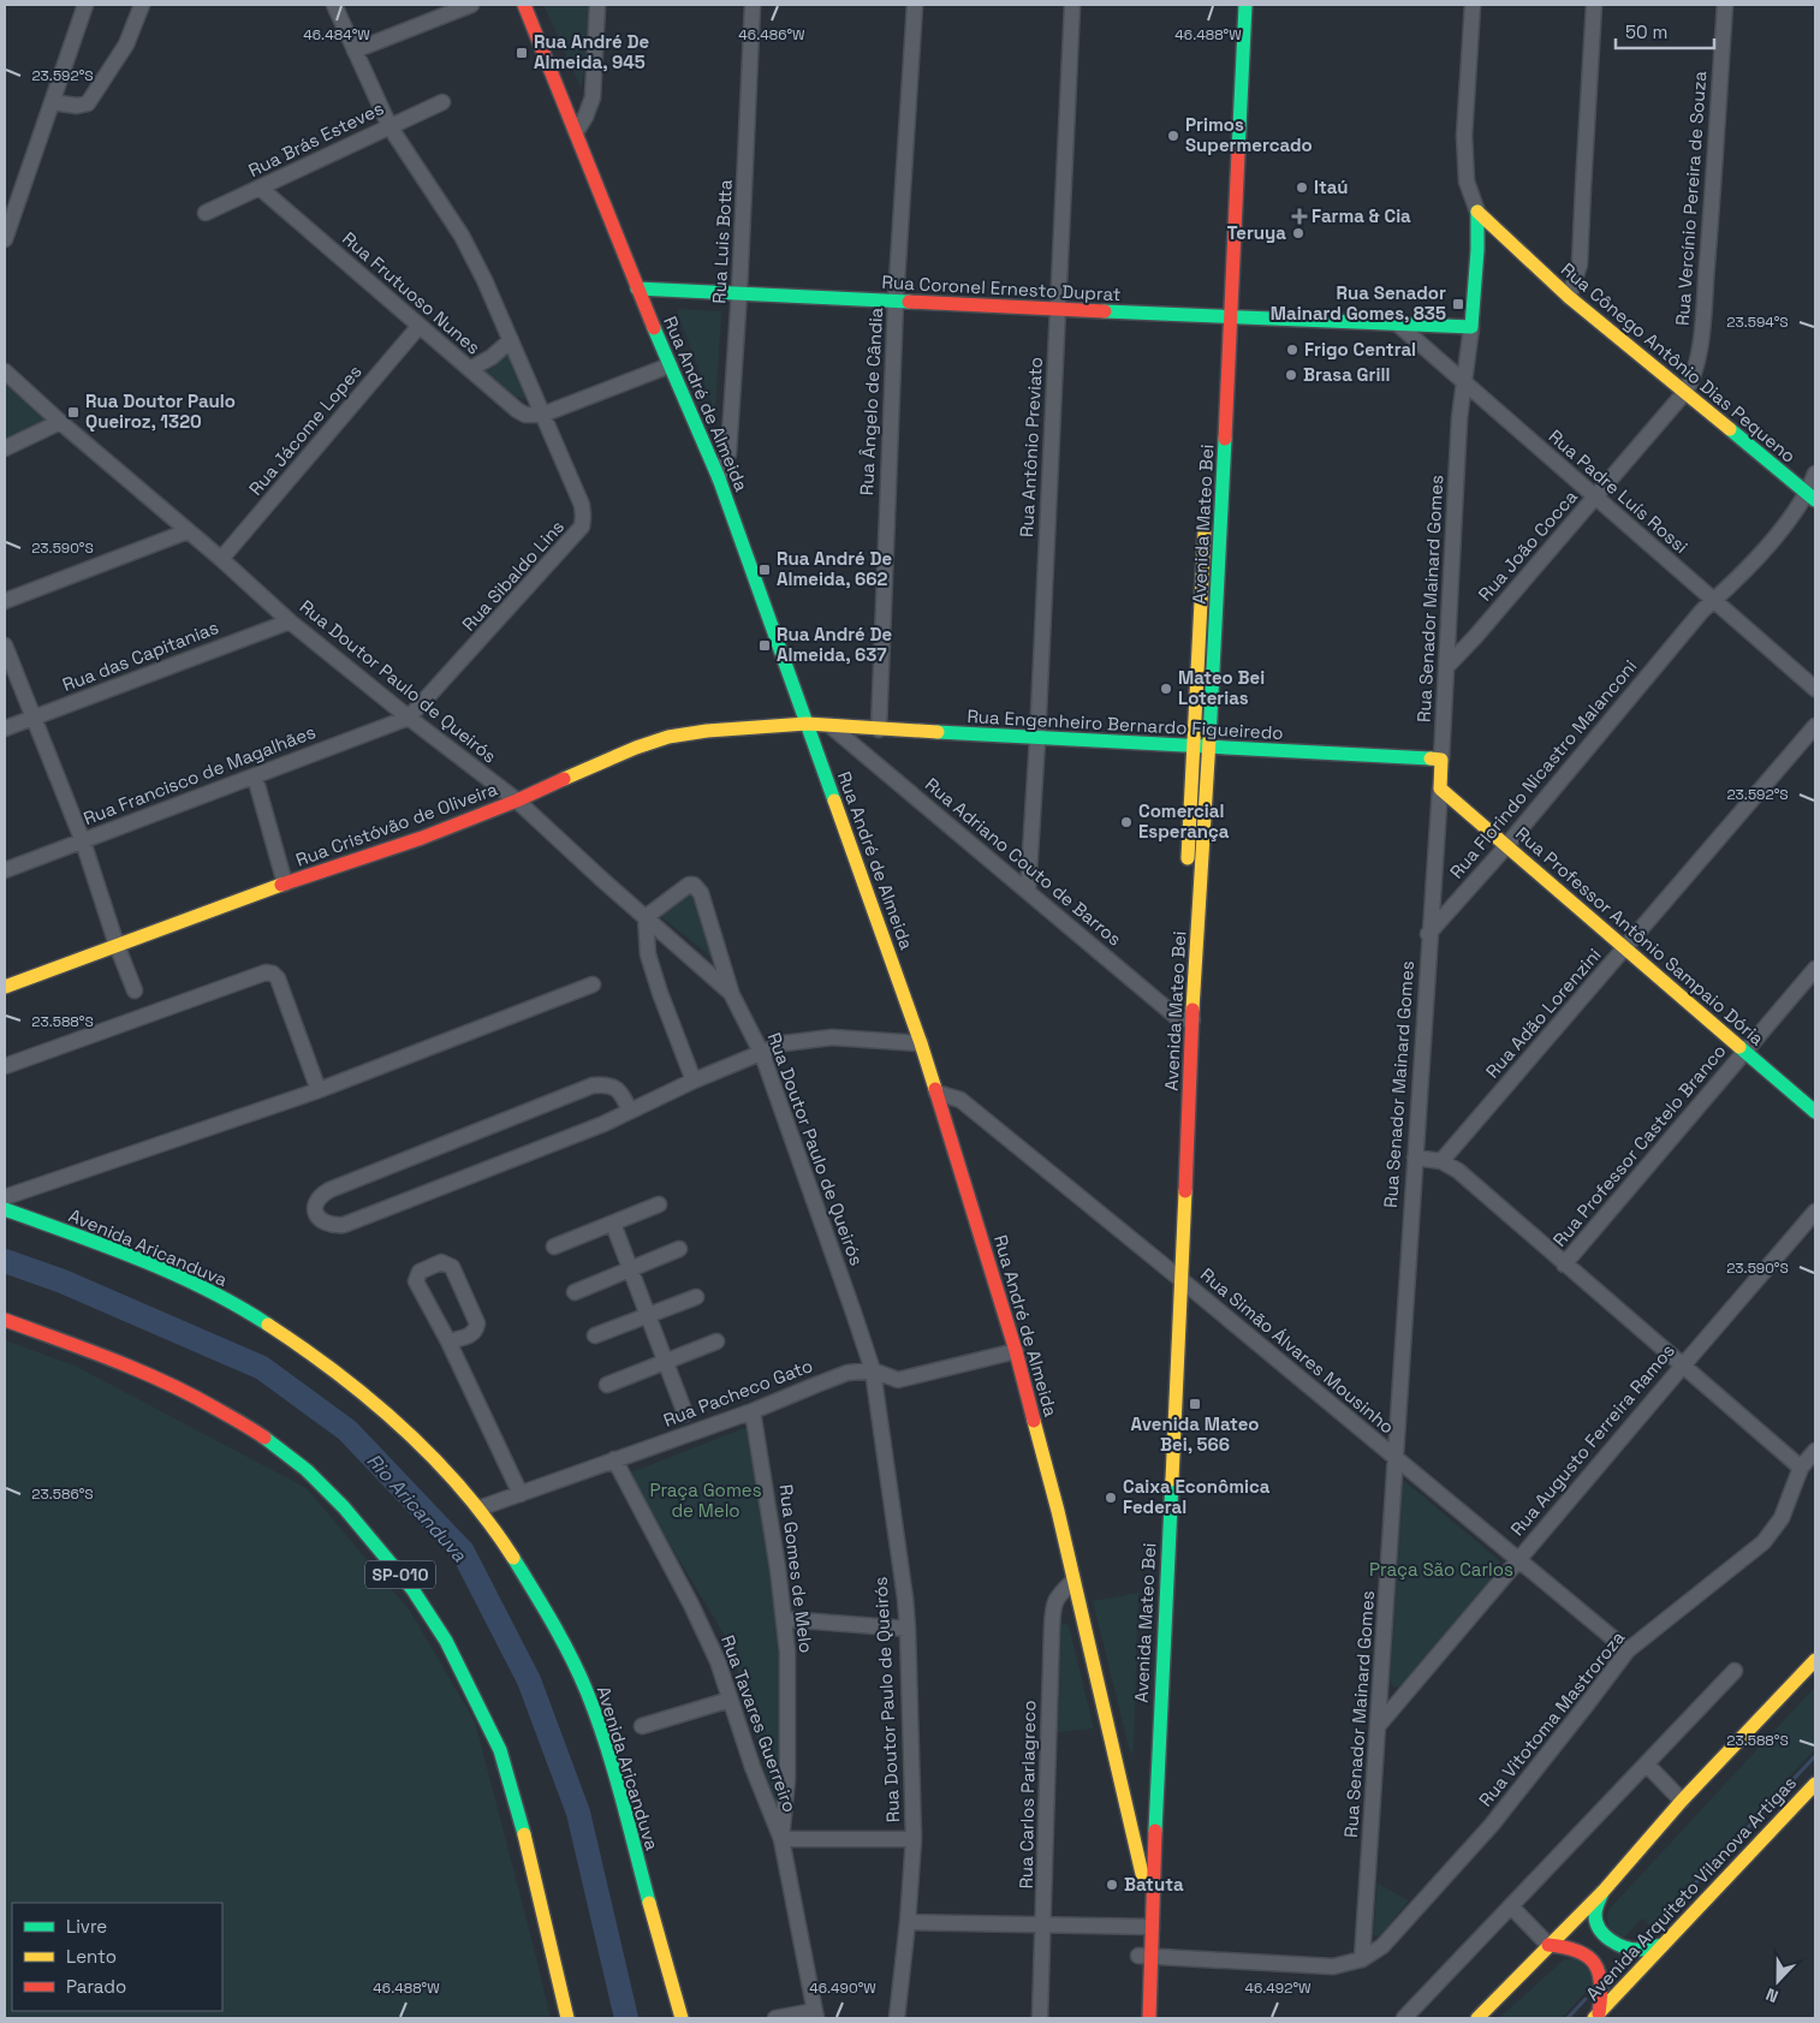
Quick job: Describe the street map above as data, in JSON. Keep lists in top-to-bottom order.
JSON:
{
  "streets": {
    "main road": [
      "Rua Coronel Ernesto Duprat",
      "Rua Cônego Antônio Dias Pequeno",
      "Rua André de Almeida",
      "Avenida Mateo Bei",
      "Rua Senador Mainard Gomes",
      "Rua Engenheiro Bernardo Figueiredo",
      "Rua Cristóvão de Oliveira",
      "Rua Professor Antônio Sampaio Dória",
      "Avenida Aricanduva",
      "SP-010",
      "Avenida Arquiteto Vilanova Artigas"
    ],
    "street": [
      "Rua Brás Esteves",
      "Rua Vercínio Pereira de Souza",
      "Rua Luis Botta",
      "Rua Frutuoso Nunes",
      "Rua Ângelo de Cândia",
      "Rua Jácome Lopes",
      "Rua Antônio Previato",
      "Rua Padre Luís Rossi",
      "Rua João Cocca",
      "Rua Sibaldo Lins",
      "Rua das Capitanias",
      "Rua Doutor Paulo de Queirós",
      "Rua Florindo Nicastro Malanconi",
      "Rua Francisco de Magalhães",
      "Rua Adriano Couto de Barros",
      "Rua Adão Lorenzini",
      "Rua Professor Castelo Branco",
      "Rua Simão Álvares Mousinho",
      "Rua Pacheco Gato",
      "Rua Augusto Ferreira Ramos",
      "Rua Gomes de Melo",
      "Rua Vitotoma Mastroroza",
      "Rua Tavares Guerreiro",
      "Rua Carlos Parlagreco"
    ]
  },
  "crossings": [
    ["Rua Brás Esteves", "Rua Frutuoso Nunes"],
    ["Rua Brás Esteves", "Rua Sibaldo Lins"],
    ["Rua Vercínio Pereira de Souza", "Rua Cônego Antônio Dias Pequeno"],
    ["Rua Vercínio Pereira de Souza", "Rua João Cocca"],
    ["Rua Luis Botta", "Rua Coronel Ernesto Duprat"],
    ["Rua Luis Botta", "Rua André de Almeida"],
    ["Rua Coronel Ernesto Duprat", "Rua Ângelo de Cândia"],
    ["Rua Coronel Ernesto Duprat", "Rua André de Almeida"],
    ["Rua Coronel Ernesto Duprat", "Rua Antônio Previato"],
    ["Rua Coronel Ernesto Duprat", "Rua Padre Luís Rossi"],
    ["Rua Coronel Ernesto Duprat", "Avenida Mateo Bei"],
    ["Rua Frutuoso Nunes", "Rua Jácome Lopes"],
    ["Rua Frutuoso Nunes", "Rua Sibaldo Lins"],
    ["Rua Cônego Antônio Dias Pequeno", "Rua João Cocca"],
    ["Rua Cônego Antônio Dias Pequeno", "Rua Senador Mainard Gomes"],
    ["Rua Cônego Antônio Dias Pequeno", "Rua Florindo Nicastro Malanconi"],
    ["Rua Ângelo de Cândia", "Rua Engenheiro Bernardo Figueiredo"],
    ["Rua André de Almeida", "Avenida Mateo Bei"],
    ["Rua André de Almeida", "Rua Engenheiro Bernardo Figueiredo"],
    ["Rua André de Almeida", "Rua Cristóvão de Oliveira"],
    ["Rua André de Almeida", "Rua Simão Álvares Mousinho"],
    ["Rua André de Almeida", "Rua Pacheco Gato"],
    ["Rua André de Almeida", "Rua Carlos Parlagreco"],
    ["Rua Jácome Lopes", "Rua Doutor Paulo de Queirós"],
    ["Rua Antônio Previato", "Rua Engenheiro Bernardo Figueiredo"],
    ["Rua Antônio Previato", "Rua Adriano Couto de Barros"],
    ["Rua Padre Luís Rossi", "Rua João Cocca"],
    ["Rua Padre Luís Rossi", "Rua Senador Mainard Gomes"],
    ["Rua Padre Luís Rossi", "Rua Florindo Nicastro Malanconi"],
    ["Avenida Mateo Bei", "Rua Engenheiro Bernardo Figueiredo"],
    ["Avenida Mateo Bei", "Rua Adriano Couto de Barros"],
    ["Avenida Mateo Bei", "Rua Simão Álvares Mousinho"],
    ["Rua João Cocca", "Rua Senador Mainard Gomes"],
    ["Rua Sibaldo Lins", "Rua Doutor Paulo de Queirós"],
    ["Rua Sibaldo Lins", "Rua Francisco de Magalhães"],
    ["Rua Senador Mainard Gomes", "Rua Engenheiro Bernardo Figueiredo"],
    ["Rua Senador Mainard Gomes", "Rua Florindo Nicastro Malanconi"],
    ["Rua Senador Mainard Gomes", "Rua Professor Antônio Sampaio Dória"],
    ["Rua Senador Mainard Gomes", "Rua Simão Álvares Mousinho"],
    ["Rua Senador Mainard Gomes", "Rua Augusto Ferreira Ramos"],
    ["Rua Senador Mainard Gomes", "Rua Vitotoma Mastroroza"],
    ["Rua das Capitanias", "Rua Doutor Paulo de Queirós"],
    ["Rua Doutor Paulo de Queirós", "Rua Francisco de Magalhães"],
    ["Rua Doutor Paulo de Queirós", "Rua Cristóvão de Oliveira"],
    ["Rua Doutor Paulo de Queirós", "Rua Pacheco Gato"],
    ["Rua Engenheiro Bernardo Figueiredo", "Rua Cristóvão de Oliveira"],
    ["Rua Engenheiro Bernardo Figueiredo", "Rua Adriano Couto de Barros"],
    ["Rua Florindo Nicastro Malanconi", "Rua Professor Antônio Sampaio Dória"],
    ["Rua Professor Antônio Sampaio Dória", "Rua Adão Lorenzini"],
    ["Rua Professor Antônio Sampaio Dória", "Rua Professor Castelo Branco"],
    ["Avenida Aricanduva", "Rua Pacheco Gato"],
    ["Rua Simão Álvares Mousinho", "Rua Augusto Ferreira Ramos"],
    ["Rua Simão Álvares Mousinho", "Rua Vitotoma Mastroroza"],
    ["Rua Pacheco Gato", "Rua Gomes de Melo"],
    ["Rua Pacheco Gato", "Rua Tavares Guerreiro"],
    ["Rua Gomes de Melo", "Rua Tavares Guerreiro"]
  ],
  "water": ["Rio Aricanduva"],
  "parks": ["Praça Gomes de Melo", "Praça São Carlos"],
  "places": {
    "transit": [
      "Rua André De Almeida, 945",
      "Rua Senador Mainard Gomes, 835",
      "Rua Doutor Paulo Queiroz, 1320",
      "Rua André De Almeida, 662",
      "Rua André De Almeida, 637",
      "Avenida Mateo Bei, 566"
    ],
    "other": [
      "Primos Supermercado",
      "Itaú",
      "Teruya",
      "Frigo Central",
      "Brasa Grill",
      "Mateo Bei Loterias",
      "Comercial Esperança",
      "Caixa Econômica Federal",
      "Batuta"
    ],
    "health": ["Farma & Cia"]
  },
  "legend": ["Livre", "Lento", "Parado"],
  "scale_bar": "50 m",
  "north": "bottom",
  "coordinates": [
    "46.484°W",
    "46.486°W",
    "46.488°W",
    "23.592°S",
    "23.594°S",
    "23.590°S",
    "23.588°S",
    "23.586°S",
    "46.490°W",
    "46.492°W"
  ]
}
